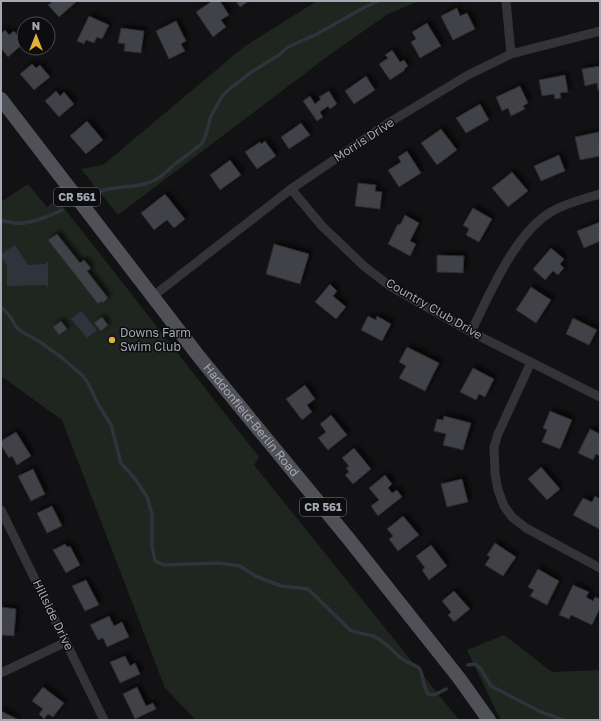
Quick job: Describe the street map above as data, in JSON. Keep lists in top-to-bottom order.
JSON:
{
  "streets": {
    "main road": ["CR 561", "Haddonfield-Berlin Road"],
    "street": ["Morris Drive", "Country Club Drive", "Hillside Drive"]
  },
  "crossings": [
    ["Morris Drive", "Country Club Drive"],
    ["Morris Drive", "Haddonfield-Berlin Road"]
  ],
  "places": ["Downs Farm Swim Club"],
  "north": "top"
}
